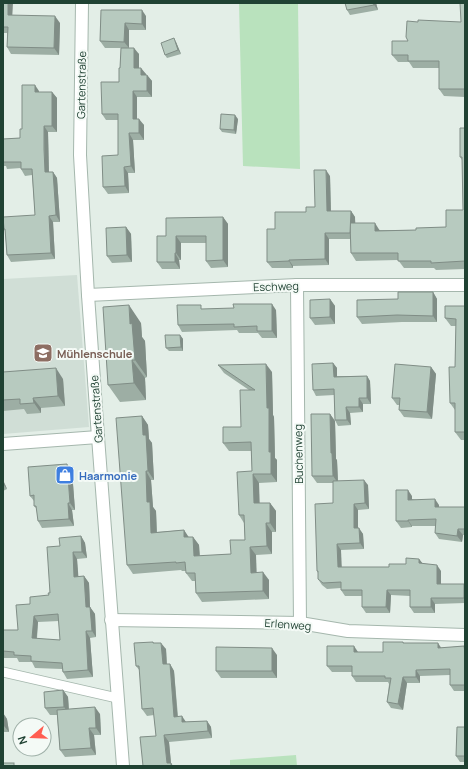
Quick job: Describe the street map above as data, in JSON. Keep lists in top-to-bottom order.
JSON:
{
  "streets": {
    "street": [
      "Gartenstraße",
      "Eschweg",
      "Buchenweg",
      "Erlenweg"
    ]
  },
  "crossings": [
    ["Gartenstraße", "Eschweg"],
    ["Gartenstraße", "Erlenweg"],
    ["Eschweg", "Buchenweg"],
    ["Buchenweg", "Erlenweg"]
  ],
  "places": {
    "school or university": ["Mühlenschule"],
    "shop": ["Haarmonie"]
  },
  "north": "left"
}
